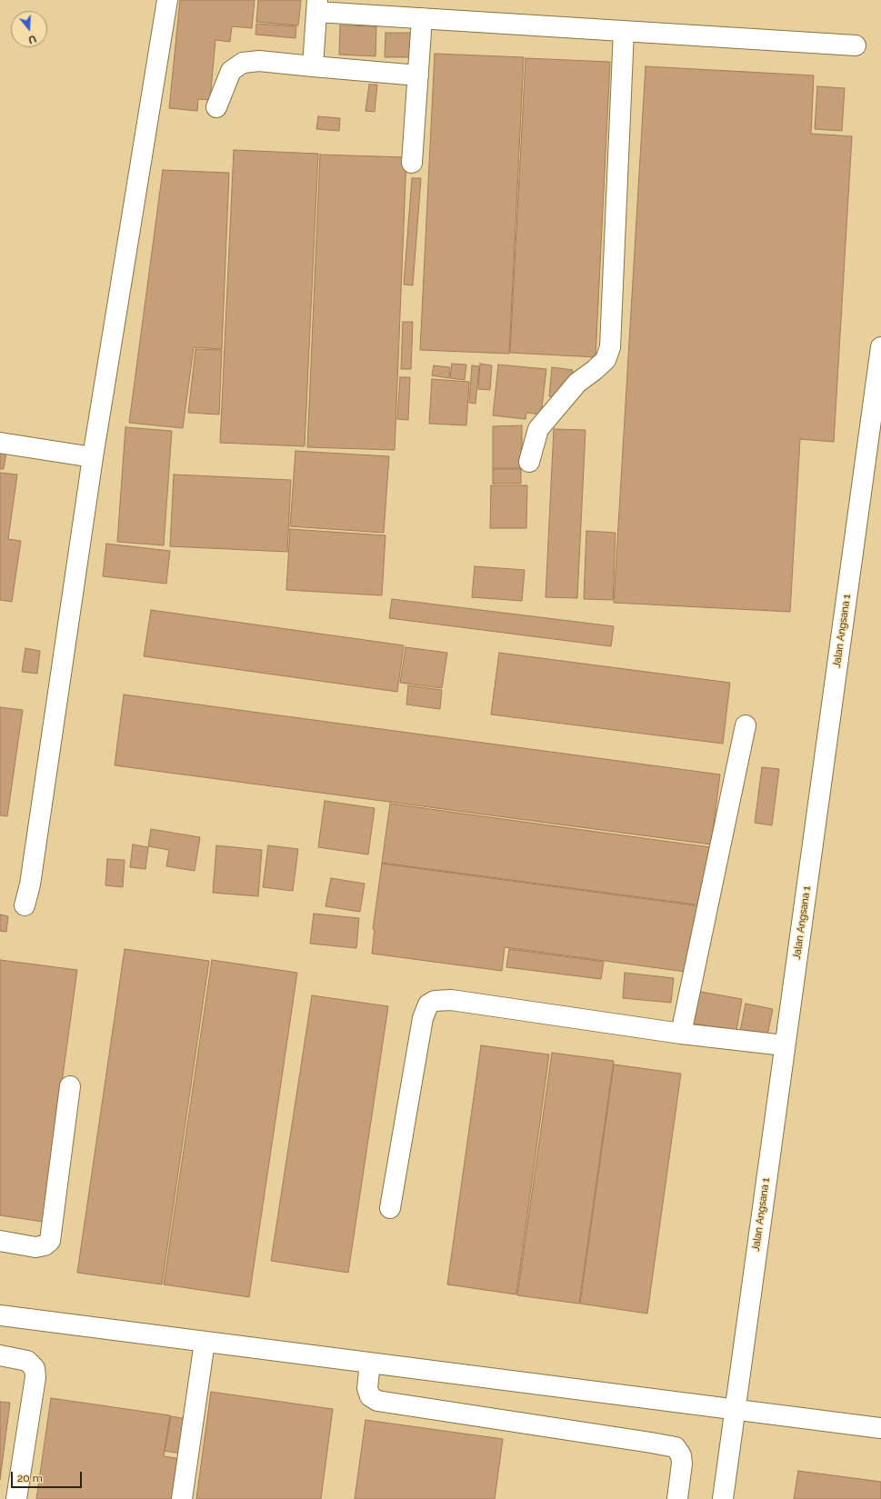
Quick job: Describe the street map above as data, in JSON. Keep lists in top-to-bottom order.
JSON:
{
  "streets": {
    "street": ["Jalan Angsana 1"]
  },
  "scale_bar": "20 m",
  "north": "bottom"
}
